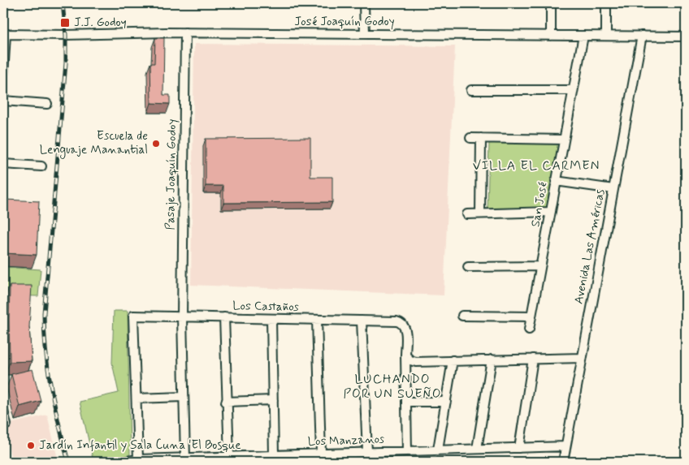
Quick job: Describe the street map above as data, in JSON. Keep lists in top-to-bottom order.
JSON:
{
  "streets": {
    "street": [
      "José Joaquín Godoy",
      "Pasaje Joaquín Godoy",
      "San José",
      "Avenida Las Américas",
      "Los Castaños",
      "Los Manzanos"
    ]
  },
  "crossings": [
    ["José Joaquín Godoy", "Pasaje Joaquín Godoy"],
    ["José Joaquín Godoy", "San José"],
    ["José Joaquín Godoy", "Avenida Las Américas"],
    ["Pasaje Joaquín Godoy", "Los Castaños"],
    ["Pasaje Joaquín Godoy", "Los Manzanos"],
    ["Avenida Las Américas", "Los Manzanos"]
  ],
  "districts": ["VILLA EL CARMEN", "LUCHANDO POR UN SUEÑO"],
  "places": {
    "transit": ["J.J. Godoy"],
    "other": ["Escuela de Lenguaje Manantial", "Jardín Infantil y Sala Cuna 'El Bosque"]
  }
}
